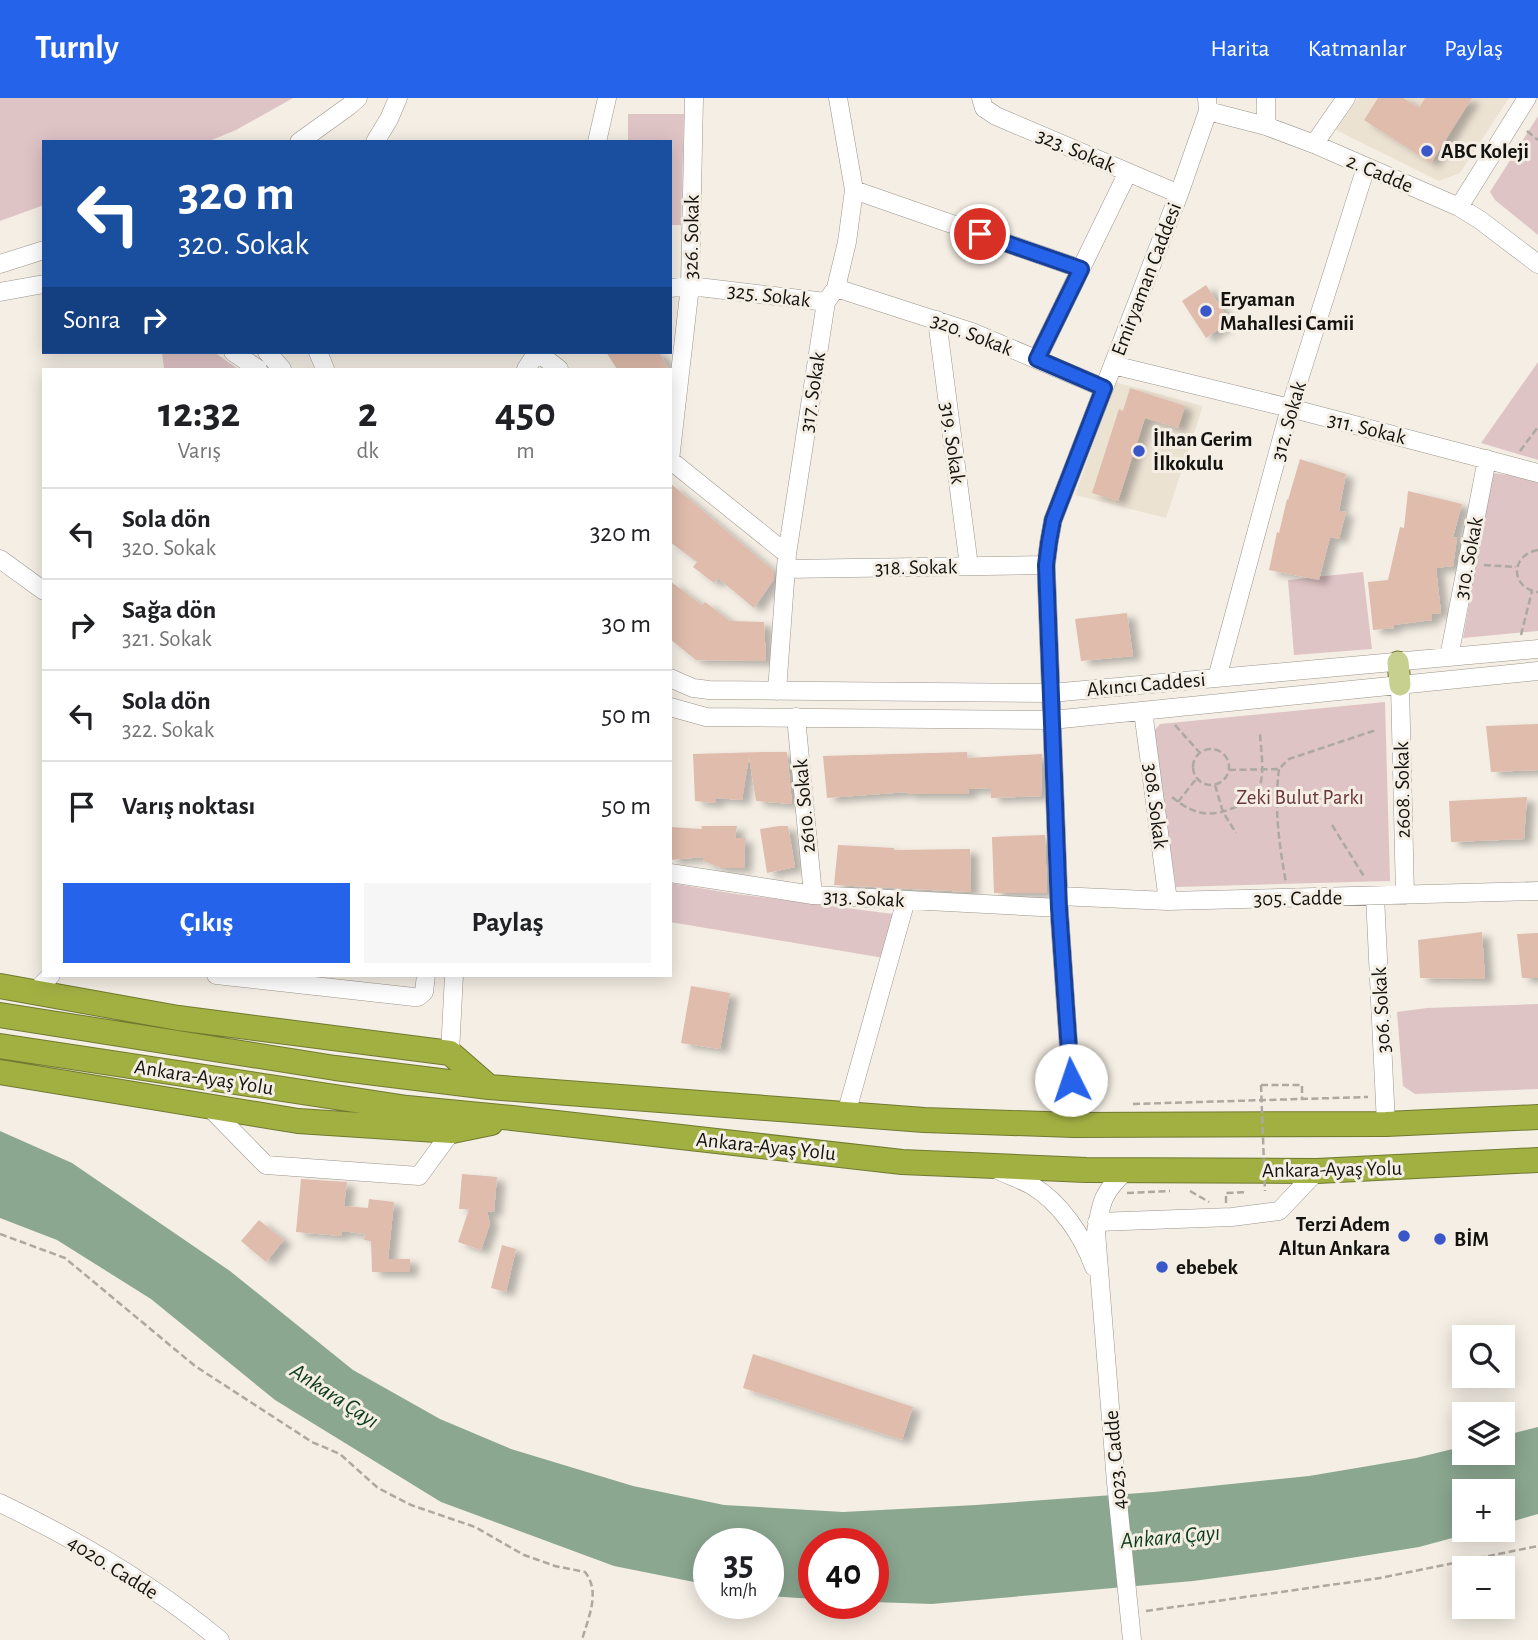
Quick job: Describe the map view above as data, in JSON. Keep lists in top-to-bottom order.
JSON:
{
  "streets": {
    "highway": ["Ankara-Ayaş Yolu"],
    "street": [
      "323. Sokak",
      "2. Cadde",
      "326. Sokak",
      "Emiryaman Caddesi",
      "325. Sokak",
      "320. Sokak",
      "317. Sokak",
      "312. Sokak",
      "311. Sokak",
      "319. Sokak",
      "310. Sokak",
      "318. Sokak",
      "Akıncı Caddesi",
      "2608. Sokak",
      "2610. Sokak",
      "308. Sokak",
      "313. Sokak",
      "305. Cadde",
      "306. Sokak",
      "4023. Cadde",
      "4020. Cadde"
    ]
  },
  "crossings": [
    ["323. Sokak", "Emiryaman Caddesi"],
    ["2. Cadde", "Emiryaman Caddesi"],
    ["2. Cadde", "312. Sokak"],
    ["326. Sokak", "325. Sokak"],
    ["Emiryaman Caddesi", "320. Sokak"],
    ["Emiryaman Caddesi", "311. Sokak"],
    ["Emiryaman Caddesi", "318. Sokak"],
    ["Emiryaman Caddesi", "Akıncı Caddesi"],
    ["Emiryaman Caddesi", "313. Sokak"],
    ["Emiryaman Caddesi", "305. Cadde"],
    ["Emiryaman Caddesi", "Ankara-Ayaş Yolu"],
    ["325. Sokak", "320. Sokak"],
    ["325. Sokak", "317. Sokak"],
    ["320. Sokak", "317. Sokak"],
    ["320. Sokak", "319. Sokak"],
    ["317. Sokak", "318. Sokak"],
    ["317. Sokak", "Akıncı Caddesi"],
    ["312. Sokak", "311. Sokak"],
    ["312. Sokak", "Akıncı Caddesi"],
    ["311. Sokak", "310. Sokak"],
    ["319. Sokak", "318. Sokak"],
    ["310. Sokak", "Akıncı Caddesi"],
    ["Akıncı Caddesi", "2608. Sokak"],
    ["Akıncı Caddesi", "2610. Sokak"],
    ["Akıncı Caddesi", "308. Sokak"],
    ["2608. Sokak", "305. Cadde"],
    ["2610. Sokak", "313. Sokak"],
    ["308. Sokak", "305. Cadde"],
    ["313. Sokak", "305. Cadde"],
    ["305. Cadde", "306. Sokak"],
    ["306. Sokak", "Ankara-Ayaş Yolu"],
    ["Ankara-Ayaş Yolu", "4023. Cadde"]
  ],
  "water": ["Ankara Çayı"],
  "parks": ["Zeki Bulut Parkı"],
  "places": [
    "ABC Koleji",
    "Eryaman Mahallesi Camii",
    "İlhan Gerim İlkokulu",
    "Terzi Adem Altun Ankara",
    "BİM",
    "ebebek"
  ],
  "page": {
    "header": "Turnly",
    "nav": ["Harita", "Katmanlar", "Paylaş"],
    "turn": ["320 m", "320. Sokak"],
    "then": "Sonra",
    "eta": [
      "12:32",
      "Varış",
      "2",
      "dk",
      "450",
      "m"
    ],
    "list": [
      {
        "name": "Sola dön",
        "note": "320. Sokak",
        "value": "320 m"
      },
      {
        "name": "Sağa dön",
        "note": "321. Sokak",
        "value": "30 m"
      },
      {
        "name": "Sola dön",
        "note": "322. Sokak",
        "value": "50 m"
      },
      {
        "name": "Varış noktası",
        "value": "50 m"
      }
    ],
    "buttons": ["Çıkış", "Paylaş"],
    "map_buttons": ["+", "−"],
    "speed": "35 km/h",
    "limit": "40"
  }
}
